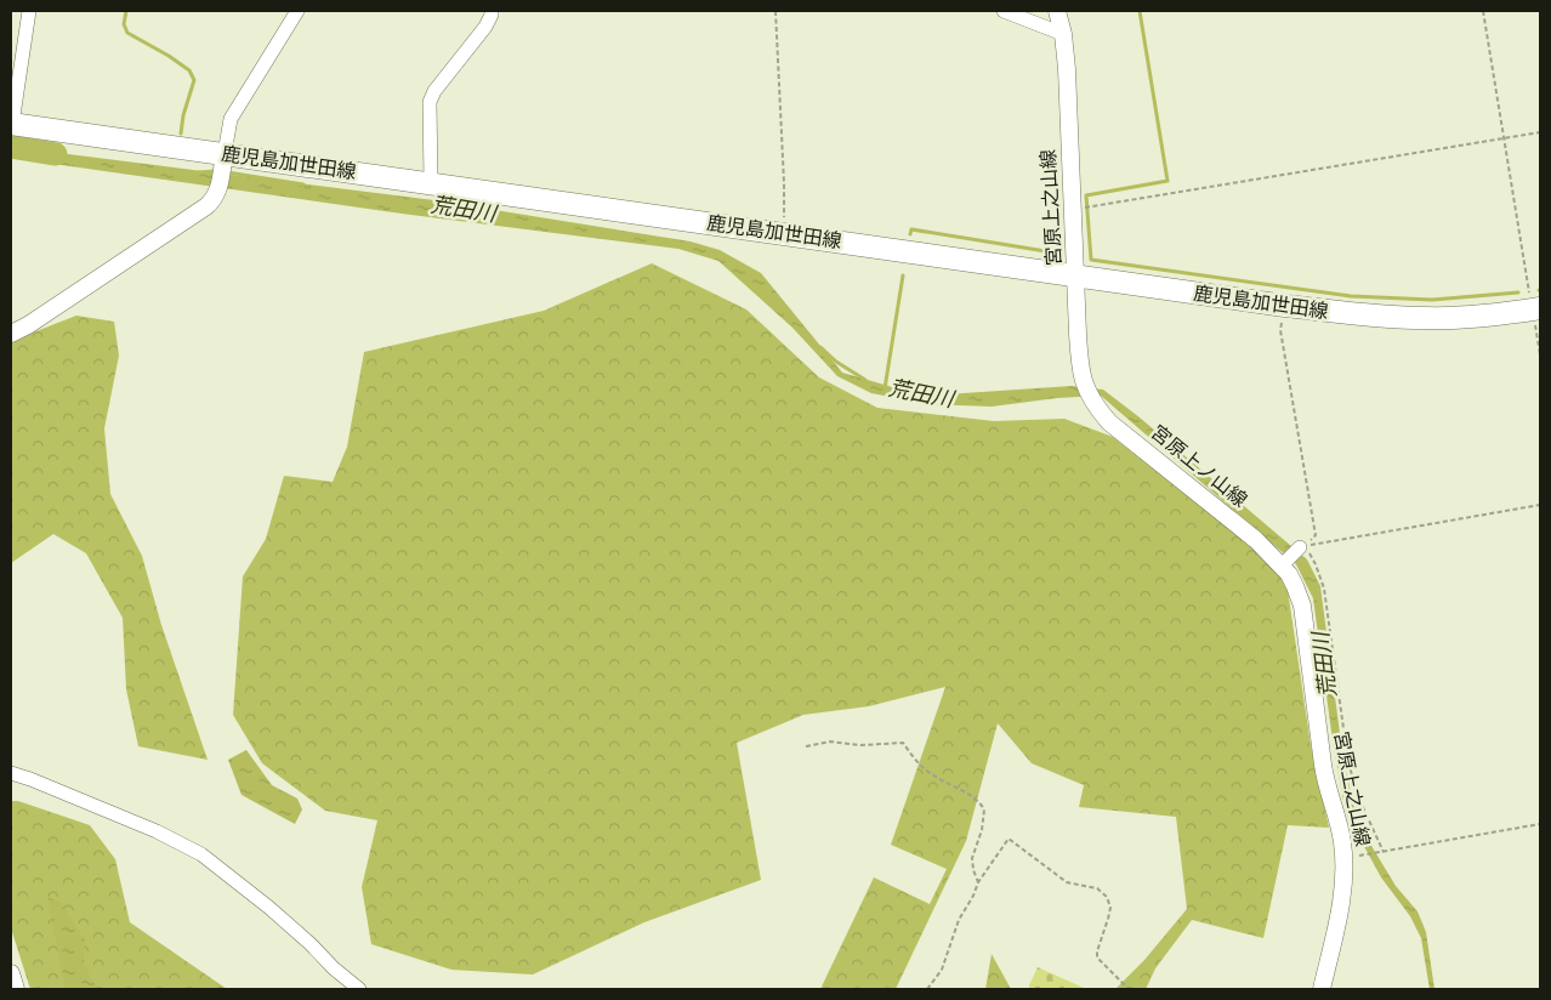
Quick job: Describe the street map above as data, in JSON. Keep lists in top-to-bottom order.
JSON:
{
  "streets": {
    "main road": ["鹿児島加世田線"],
    "street": ["宮原上之山線", "宮原上ノ山線"]
  },
  "crossings": [
    ["鹿児島加世田線", "宮原上之山線"],
    ["宮原上之山線", "宮原上ノ山線"]
  ],
  "water": ["荒田川"]
}
